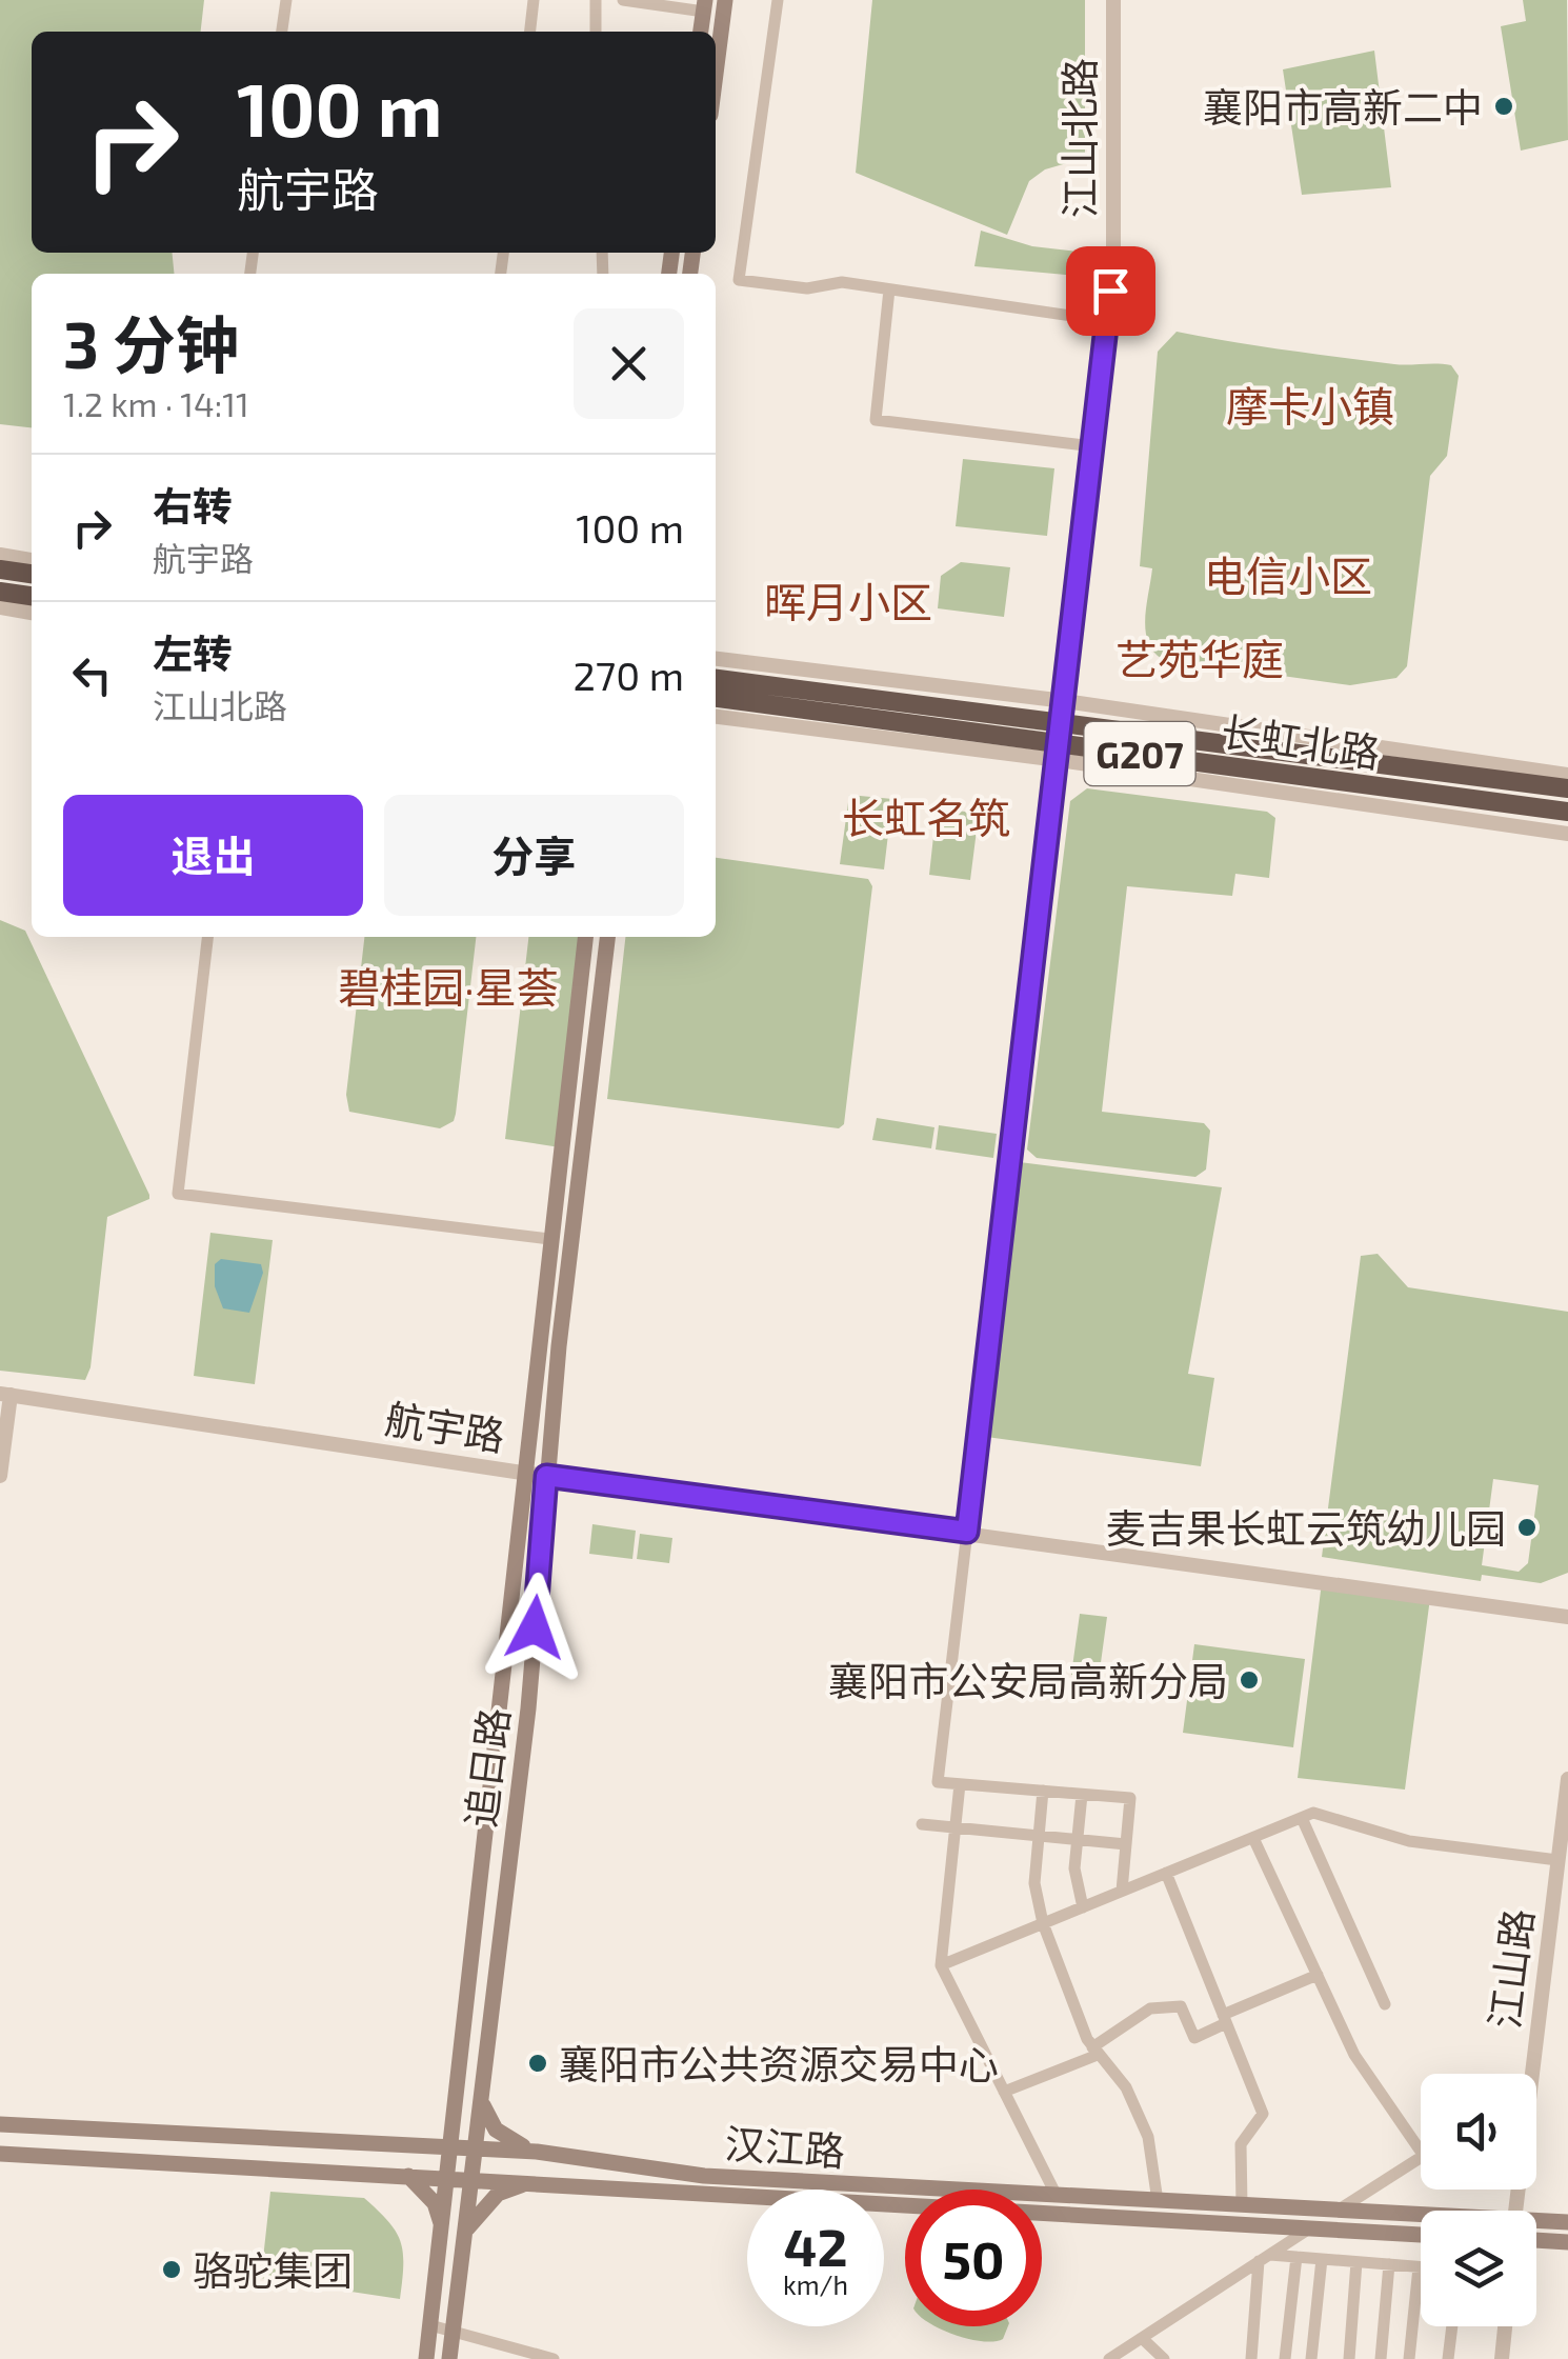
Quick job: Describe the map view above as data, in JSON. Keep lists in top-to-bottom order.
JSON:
{
  "streets": {
    "highway": ["长虹北路", "G207"],
    "main road": ["追日路", "汉江路"],
    "street": ["江山北路", "航宇路", "江山路"]
  },
  "crossings": [
    ["江山北路", "长虹北路"],
    ["江山北路", "航宇路"],
    ["航宇路", "追日路"],
    ["追日路", "汉江路"]
  ],
  "districts": [
    "摩卡小镇",
    "电信小区",
    "晖月小区",
    "艺苑华庭",
    "长虹名筑",
    "碧桂园·星荟"
  ],
  "places": [
    "襄阳市高新二中",
    "麦吉果长虹云筑幼儿园",
    "襄阳市公安局高新分局",
    "襄阳市公共资源交易中心",
    "骆驼集团"
  ],
  "page": {
    "turn": ["100 m", "航宇路"],
    "heading": ["3 分钟", "1.2 km · 14:11"],
    "list": [
      {
        "name": "右转",
        "note": "航宇路",
        "value": "100 m"
      },
      {
        "name": "左转",
        "note": "江山北路",
        "value": "270 m"
      }
    ],
    "buttons": ["退出", "分享"],
    "speed": "42 km/h",
    "limit": "50"
  }
}
